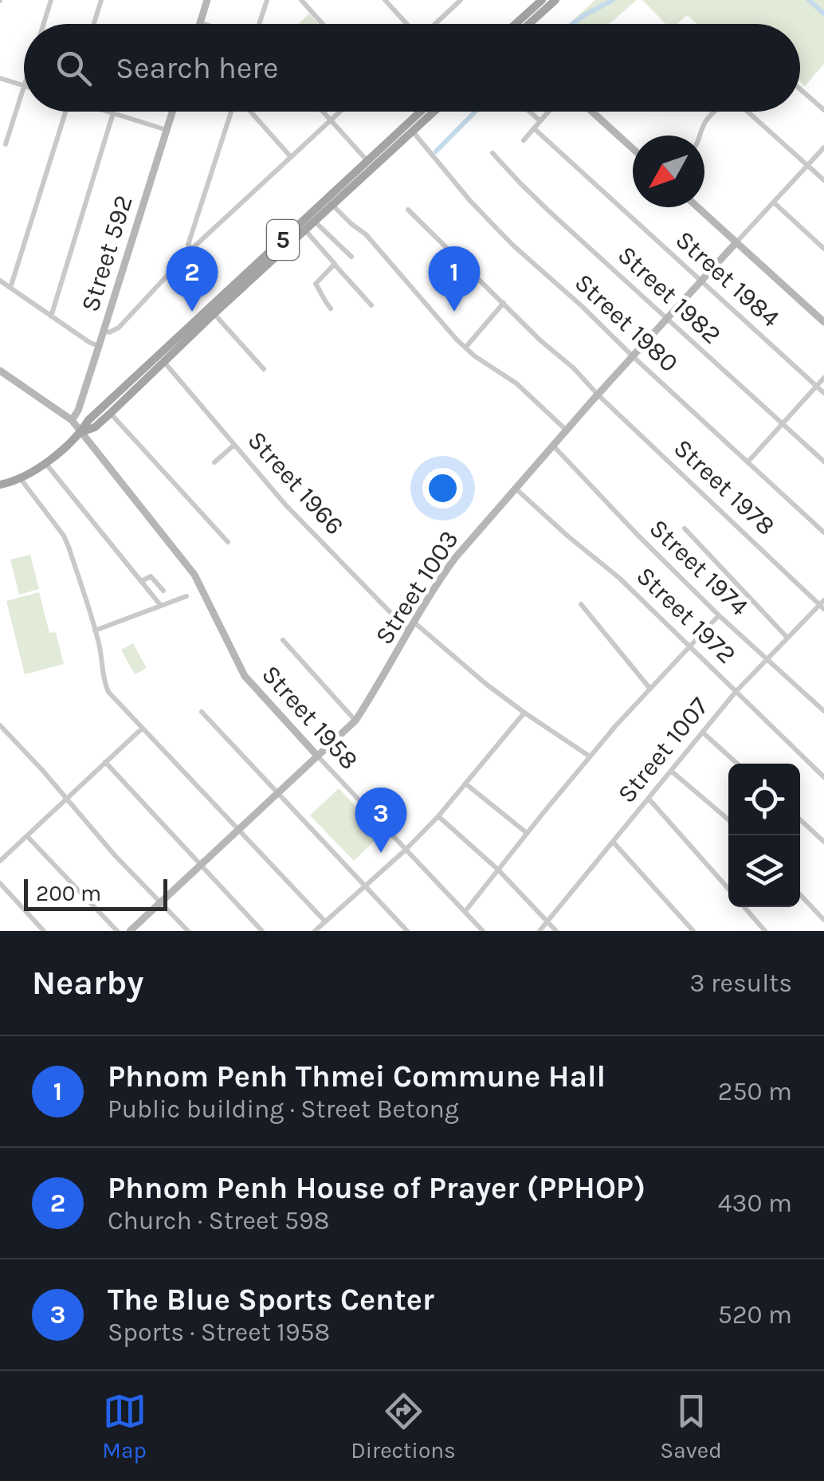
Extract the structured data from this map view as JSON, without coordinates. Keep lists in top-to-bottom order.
{
  "streets": {
    "main road": ["5"],
    "street": [
      "Street 592",
      "Street 1984",
      "Street 1982",
      "Street 1980",
      "Street 1966",
      "Street 1978",
      "Street 1974",
      "Street 1003",
      "Street 1972",
      "Street 1958",
      "Street 1007"
    ]
  },
  "crossings": [
    ["5", "Street 1980"],
    ["5", "Street 1966"],
    ["5", "Street 1958"],
    ["Street 592", "Street 1958"],
    ["Street 1984", "Street 1003"],
    ["Street 1982", "Street 1003"],
    ["Street 1980", "Street 1003"],
    ["Street 1966", "Street 1003"],
    ["Street 1978", "Street 1003"],
    ["Street 1978", "Street 1007"],
    ["Street 1974", "Street 1003"],
    ["Street 1974", "Street 1007"],
    ["Street 1003", "Street 1972"],
    ["Street 1003", "Street 1958"],
    ["Street 1972", "Street 1007"]
  ],
  "scale_bar": "200 m",
  "north": "bottom left",
  "page": {
    "search": "Search here",
    "pins": ["1", "2", "3"],
    "scale": "200 m",
    "heading": ["Nearby", "3 results"],
    "list": [
      {
        "mark": "1",
        "name": "Phnom Penh Thmei Commune Hall",
        "note": "Public building · Street Betong",
        "value": "250 m"
      },
      {
        "mark": "2",
        "name": "Phnom Penh House of Prayer (PPHOP)",
        "note": "Church · Street 598",
        "value": "430 m"
      },
      {
        "mark": "3",
        "name": "The Blue Sports Center",
        "note": "Sports · Street 1958",
        "value": "520 m"
      }
    ],
    "nav": ["Map", "Directions", "Saved"]
  }
}
